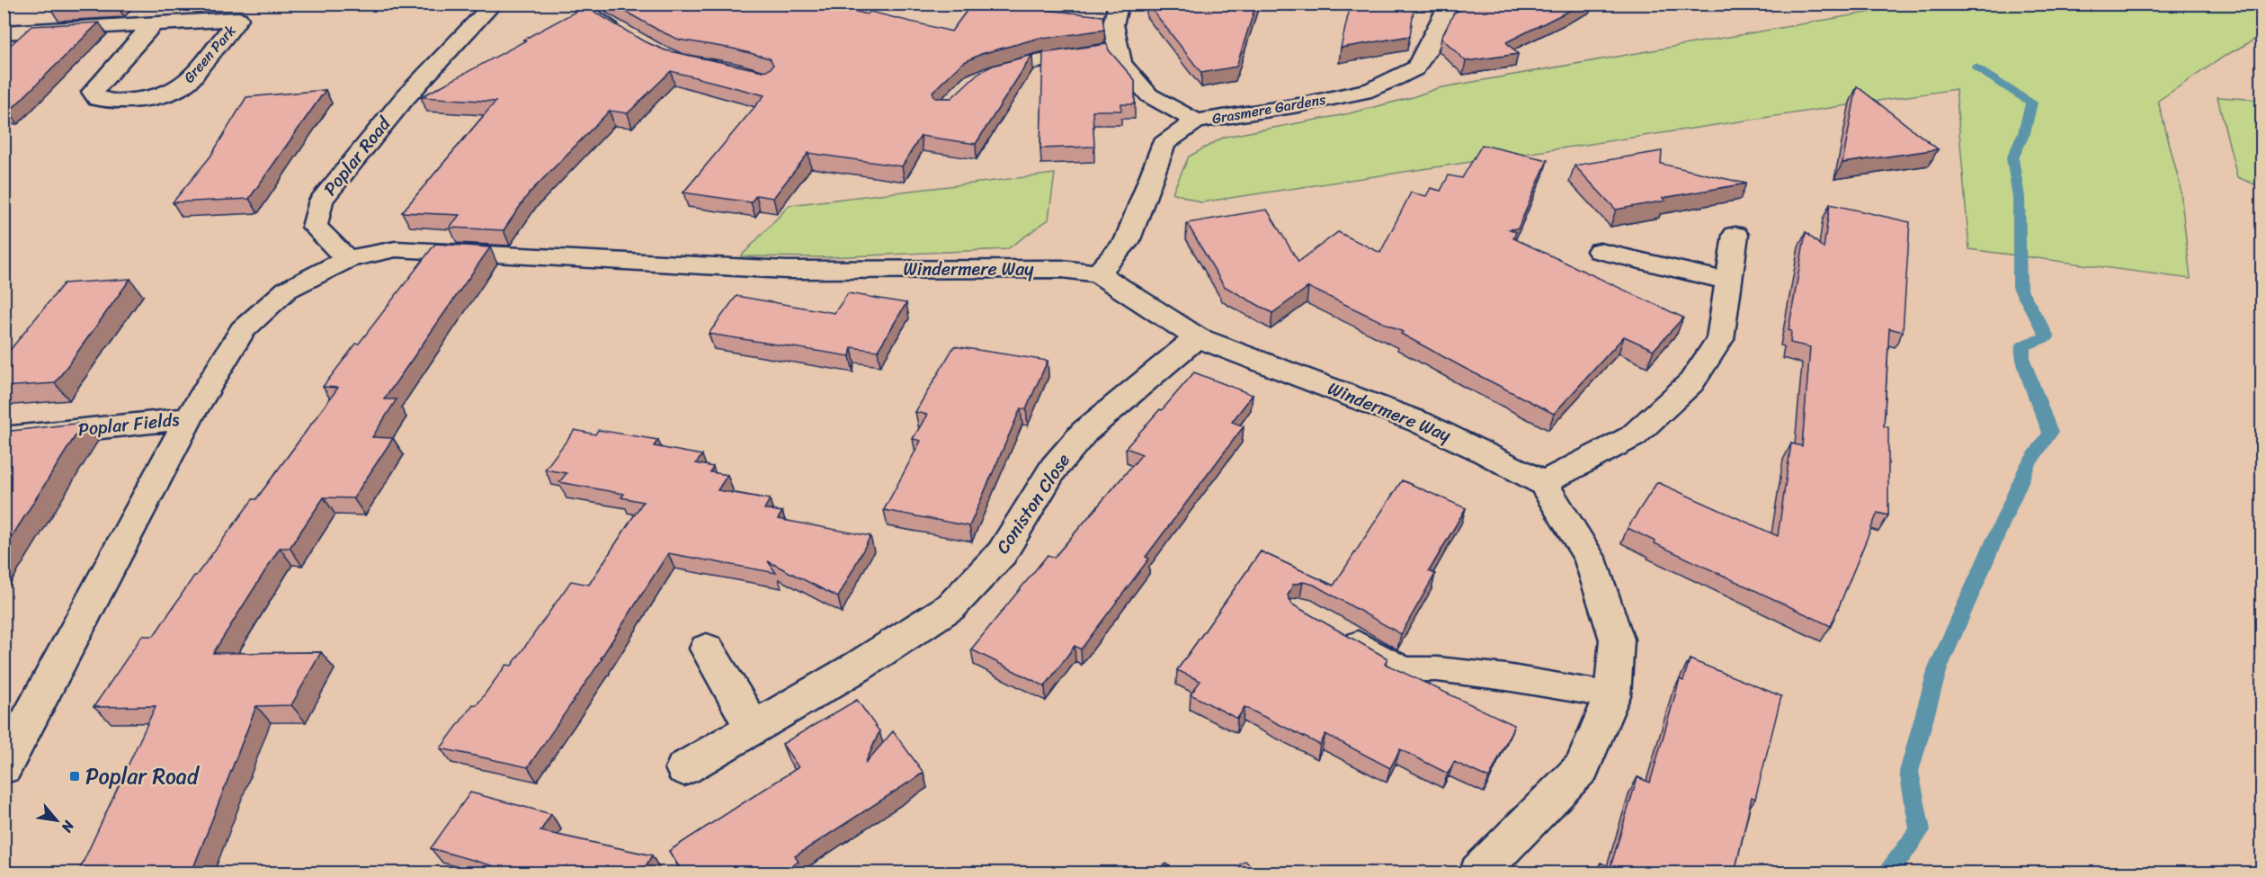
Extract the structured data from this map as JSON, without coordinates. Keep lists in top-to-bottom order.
{
  "streets": {
    "street": [
      "Green Park",
      "Grasmere Gardens",
      "Poplar Road",
      "Windermere Way",
      "Poplar Fields",
      "Coniston Close"
    ]
  },
  "crossings": [
    ["Grasmere Gardens", "Windermere Way"],
    ["Poplar Road", "Windermere Way"],
    ["Windermere Way", "Coniston Close"]
  ],
  "places": {
    "transit": ["Poplar Road"]
  },
  "north": "bottom right"
}
